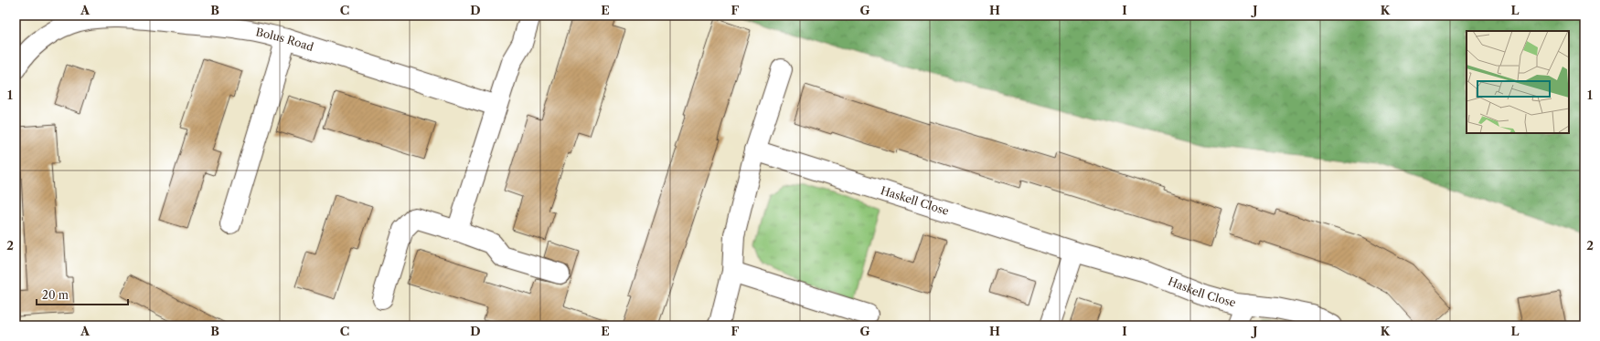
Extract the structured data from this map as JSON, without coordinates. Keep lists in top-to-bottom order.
{
  "streets": {
    "street": ["Bolus Road", "Haskell Close"]
  },
  "scale_bar": "20 m",
  "grid": {
    "columns": [
      "A",
      "B",
      "C",
      "D",
      "E",
      "F",
      "G",
      "H",
      "I",
      "J",
      "K",
      "L"
    ],
    "rows": ["1", "2"]
  }
}
